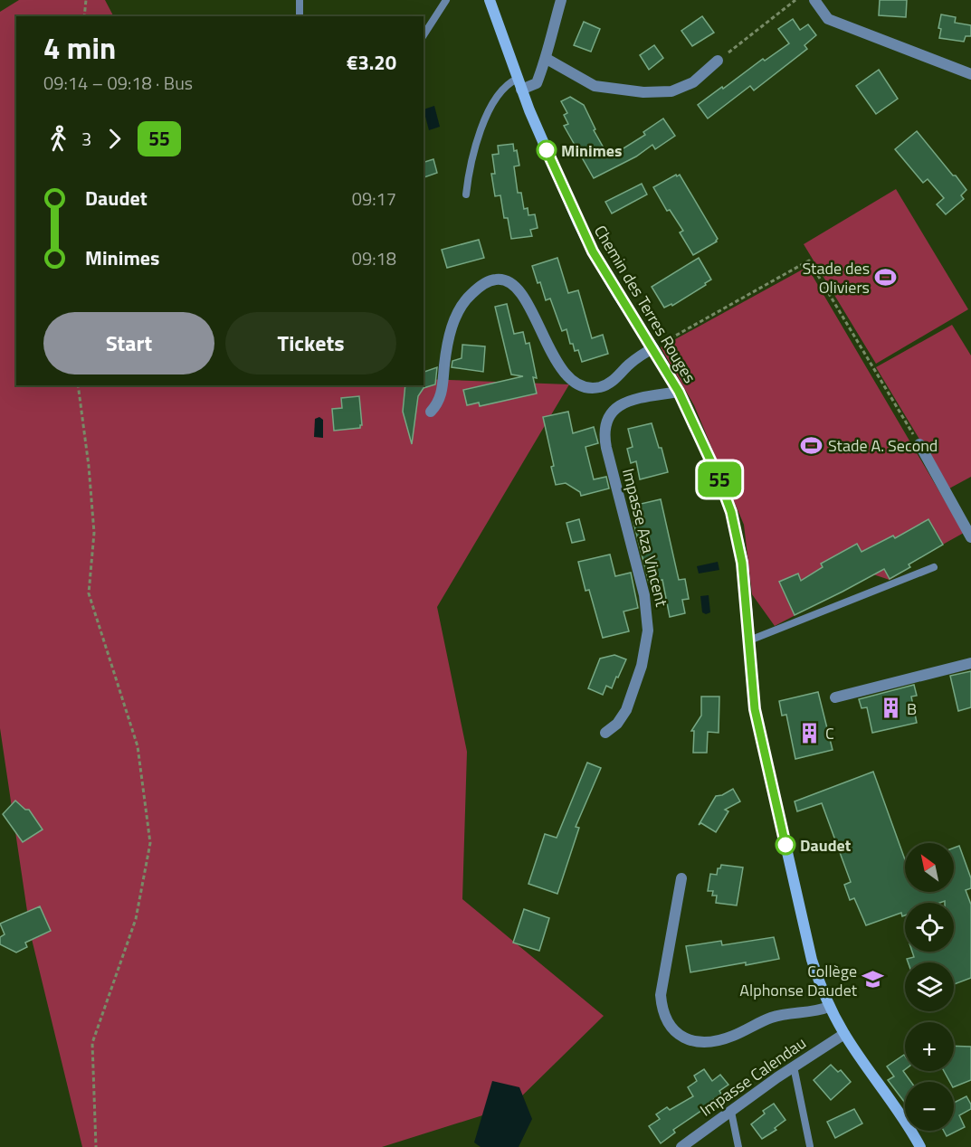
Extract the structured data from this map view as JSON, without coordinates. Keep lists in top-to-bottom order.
{
  "streets": {
    "main road": ["Chemin des Terres Rouges"],
    "street": ["Impasse Aza Vincent", "Impasse Calendau"]
  },
  "crossings": [
    ["Chemin des Terres Rouges", "Impasse Aza Vincent"],
    ["Chemin des Terres Rouges", "Impasse Calendau"]
  ],
  "places": {
    "other": ["Minimes", "Daudet"],
    "sports": ["Stade des Oliviers", "Stade A. Second"],
    "building": ["B", "C"],
    "school or university": ["Collège Alphonse Daudet"]
  },
  "lines": ["bus line 55"],
  "north": "top left",
  "page": {
    "on_map": "55",
    "heading": ["4 min", "09:14 – 09:18 · Bus", "€3.20"],
    "legs": ["3", "55"],
    "list": [
      {
        "name": "Daudet",
        "value": "09:17"
      },
      {
        "name": "Minimes",
        "value": "09:18"
      }
    ],
    "buttons": ["Start", "Tickets"],
    "map_buttons": ["+", "−"]
  }
}
